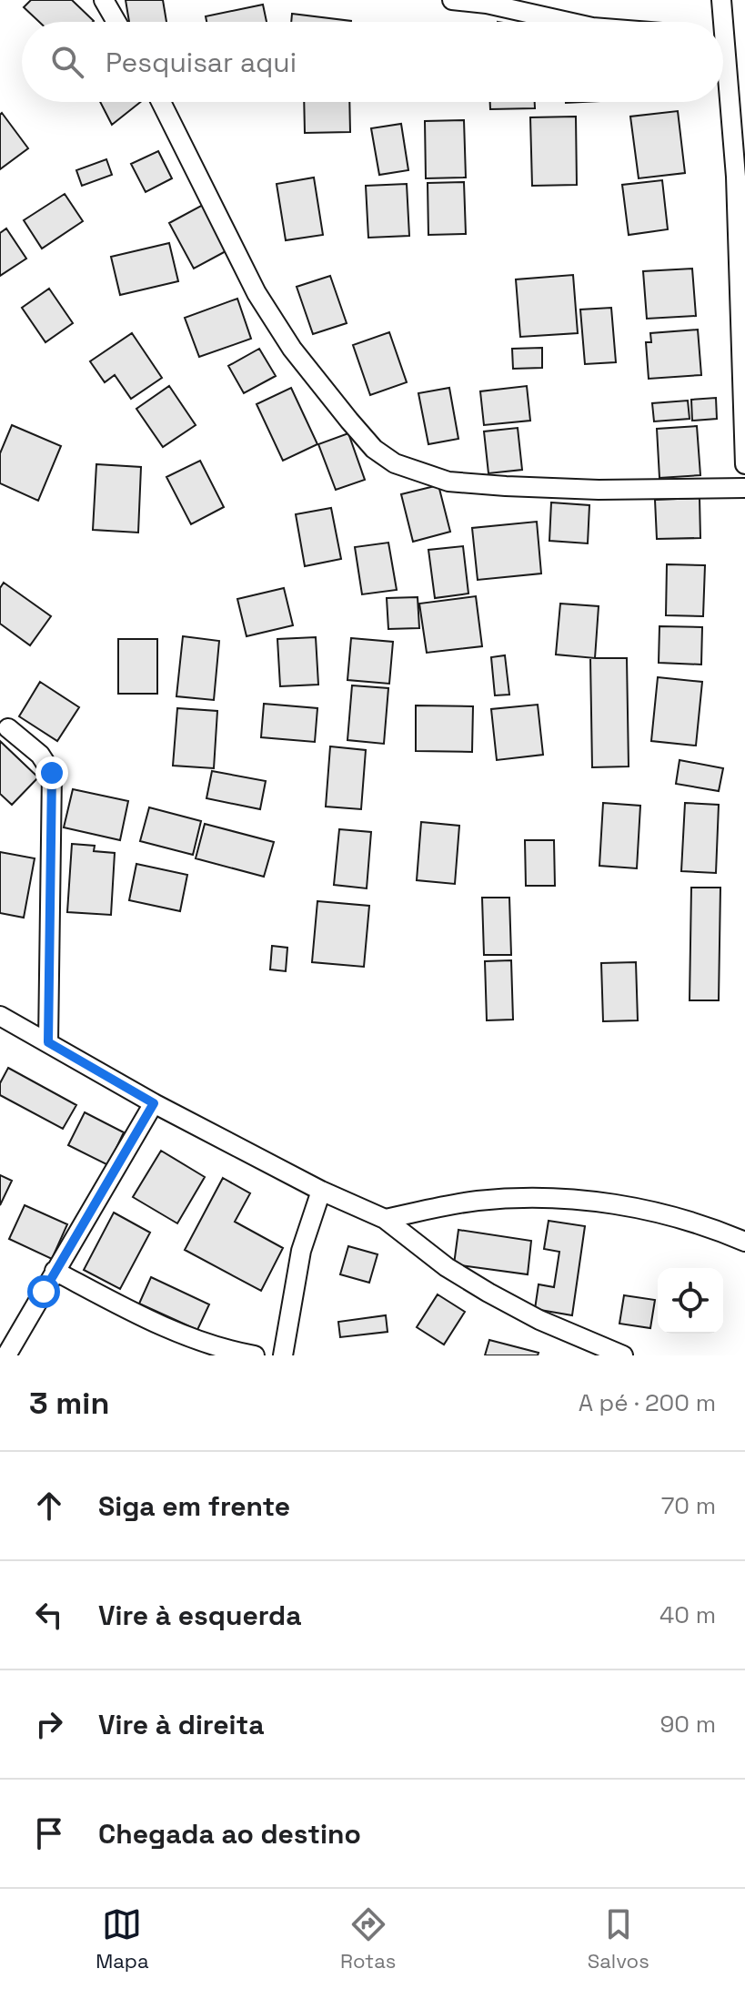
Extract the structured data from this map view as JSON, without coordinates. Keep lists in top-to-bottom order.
{
  "page": {
    "search": "Pesquisar aqui",
    "heading": ["3 min", "A pé · 200 m"],
    "list": [
      ["Siga em frente", "70 m"],
      ["Vire à esquerda", "40 m"],
      ["Vire à direita", "90 m"],
      "Chegada ao destino"
    ],
    "nav": ["Mapa", "Rotas", "Salvos"]
  }
}
